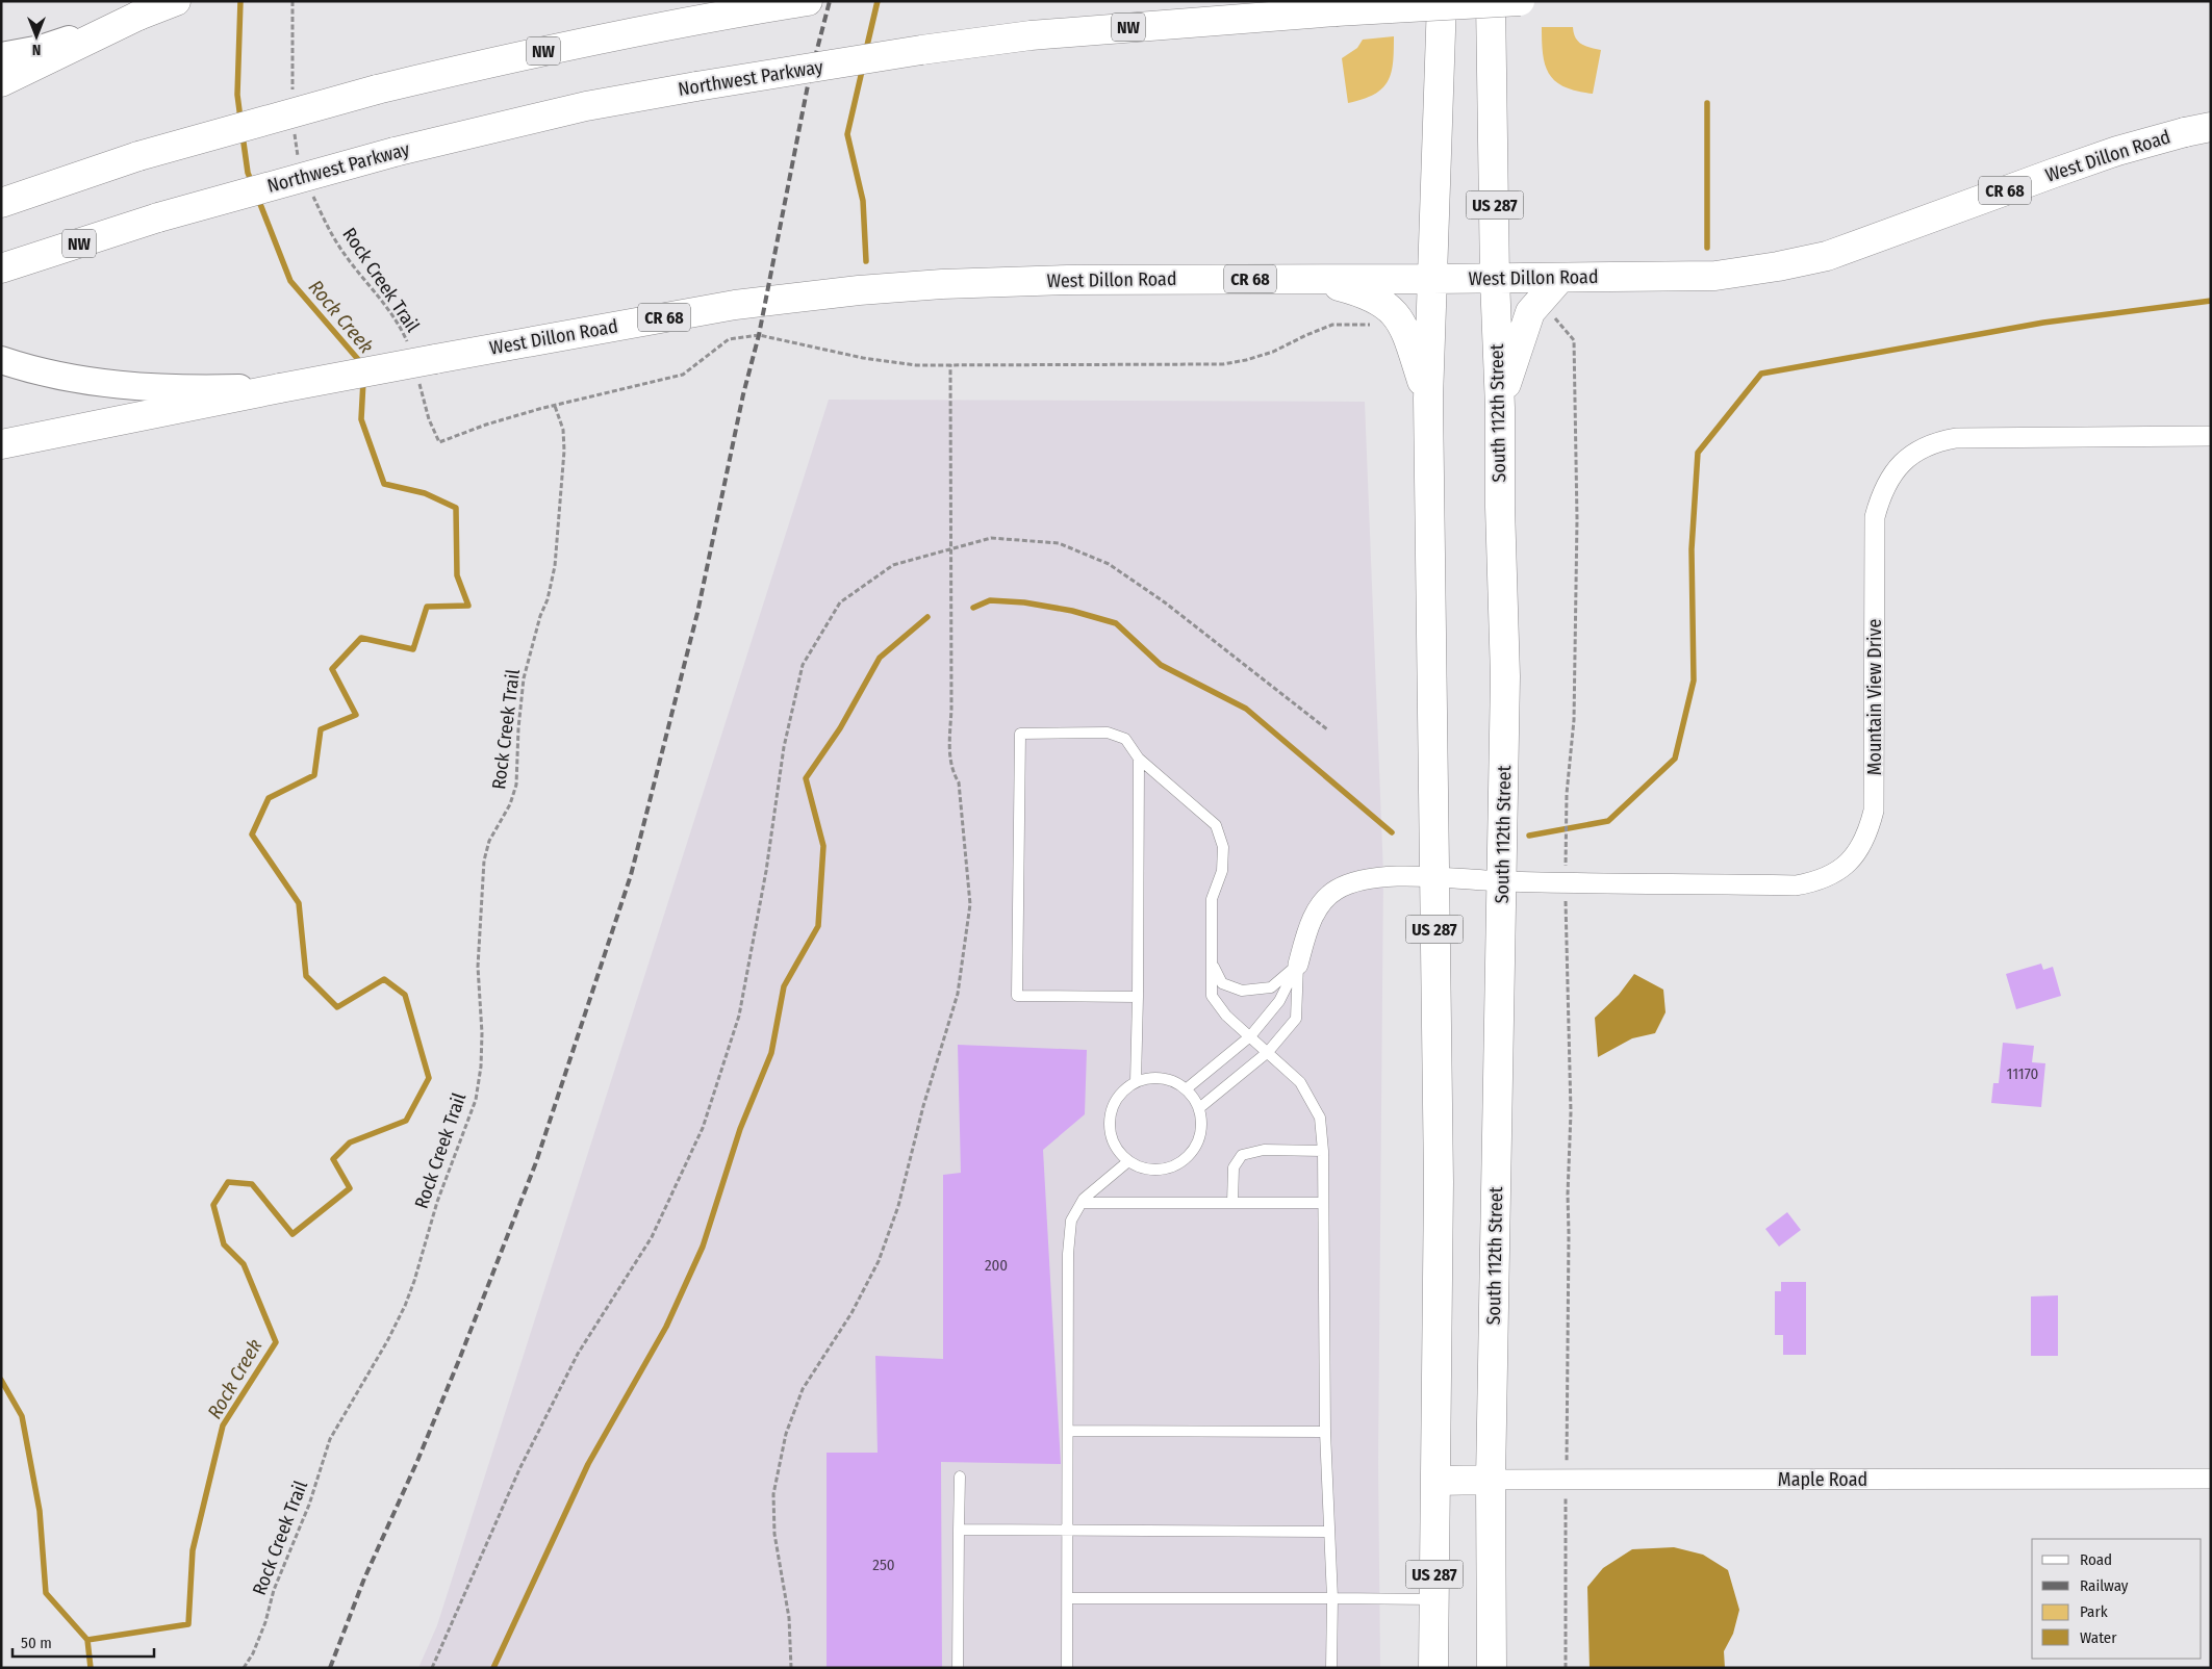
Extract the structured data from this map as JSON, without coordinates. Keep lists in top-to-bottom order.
{
  "streets": {
    "main road": [
      "NW",
      "Northwest Parkway",
      "West Dillon Road",
      "CR 68",
      "US 287",
      "South 112th Street",
      "Maple Road"
    ],
    "street": ["Mountain View Drive"],
    "path": ["Rock Creek Trail"]
  },
  "crossings": [
    ["West Dillon Road", "US 287"],
    ["West Dillon Road", "South 112th Street"],
    ["US 287", "Mountain View Drive"],
    ["US 287", "Maple Road"],
    ["South 112th Street", "Mountain View Drive"],
    ["South 112th Street", "Maple Road"]
  ],
  "water": ["Rock Creek"],
  "house_numbers": ["11170", "200", "250"],
  "legend": [
    "Road",
    "Railway",
    "Park",
    "Water"
  ],
  "scale_bar": "50 m",
  "north": "bottom"
}
